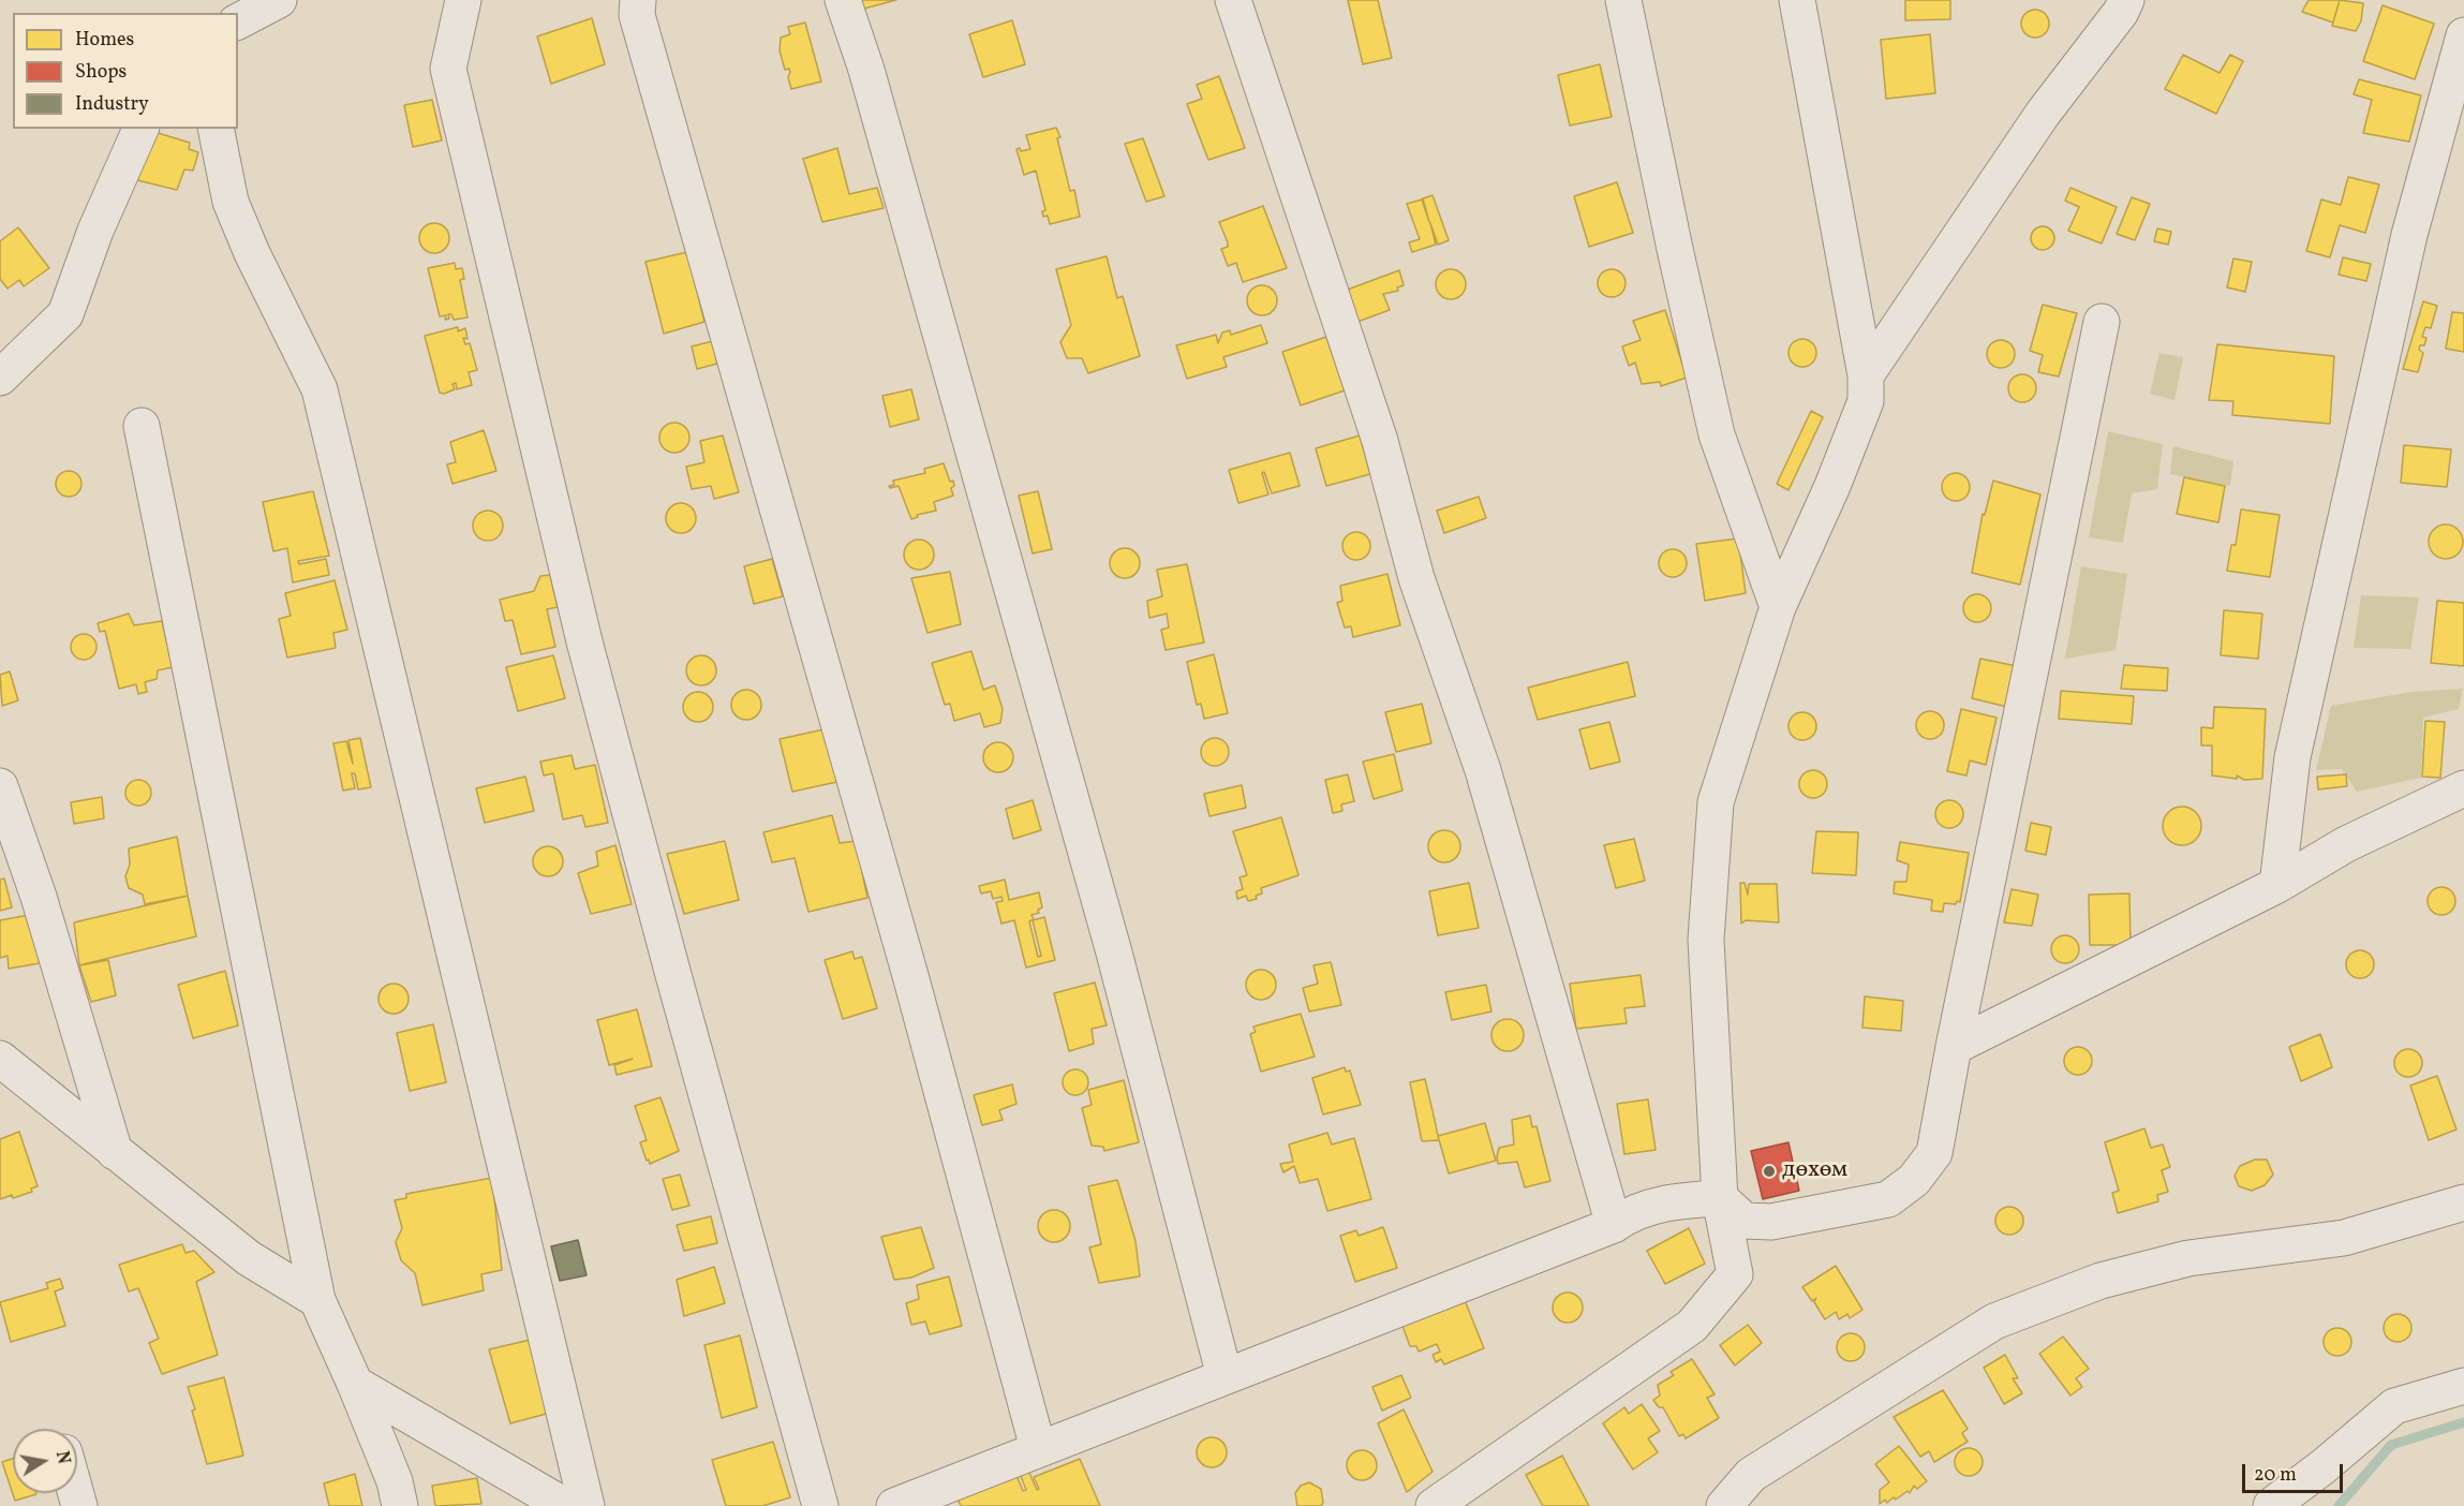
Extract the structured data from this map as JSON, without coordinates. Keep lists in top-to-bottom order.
{
  "places": ["дөхөм"],
  "legend": ["Homes", "Shops", "Industry"],
  "scale_bar": "20 m",
  "north": "right"
}
